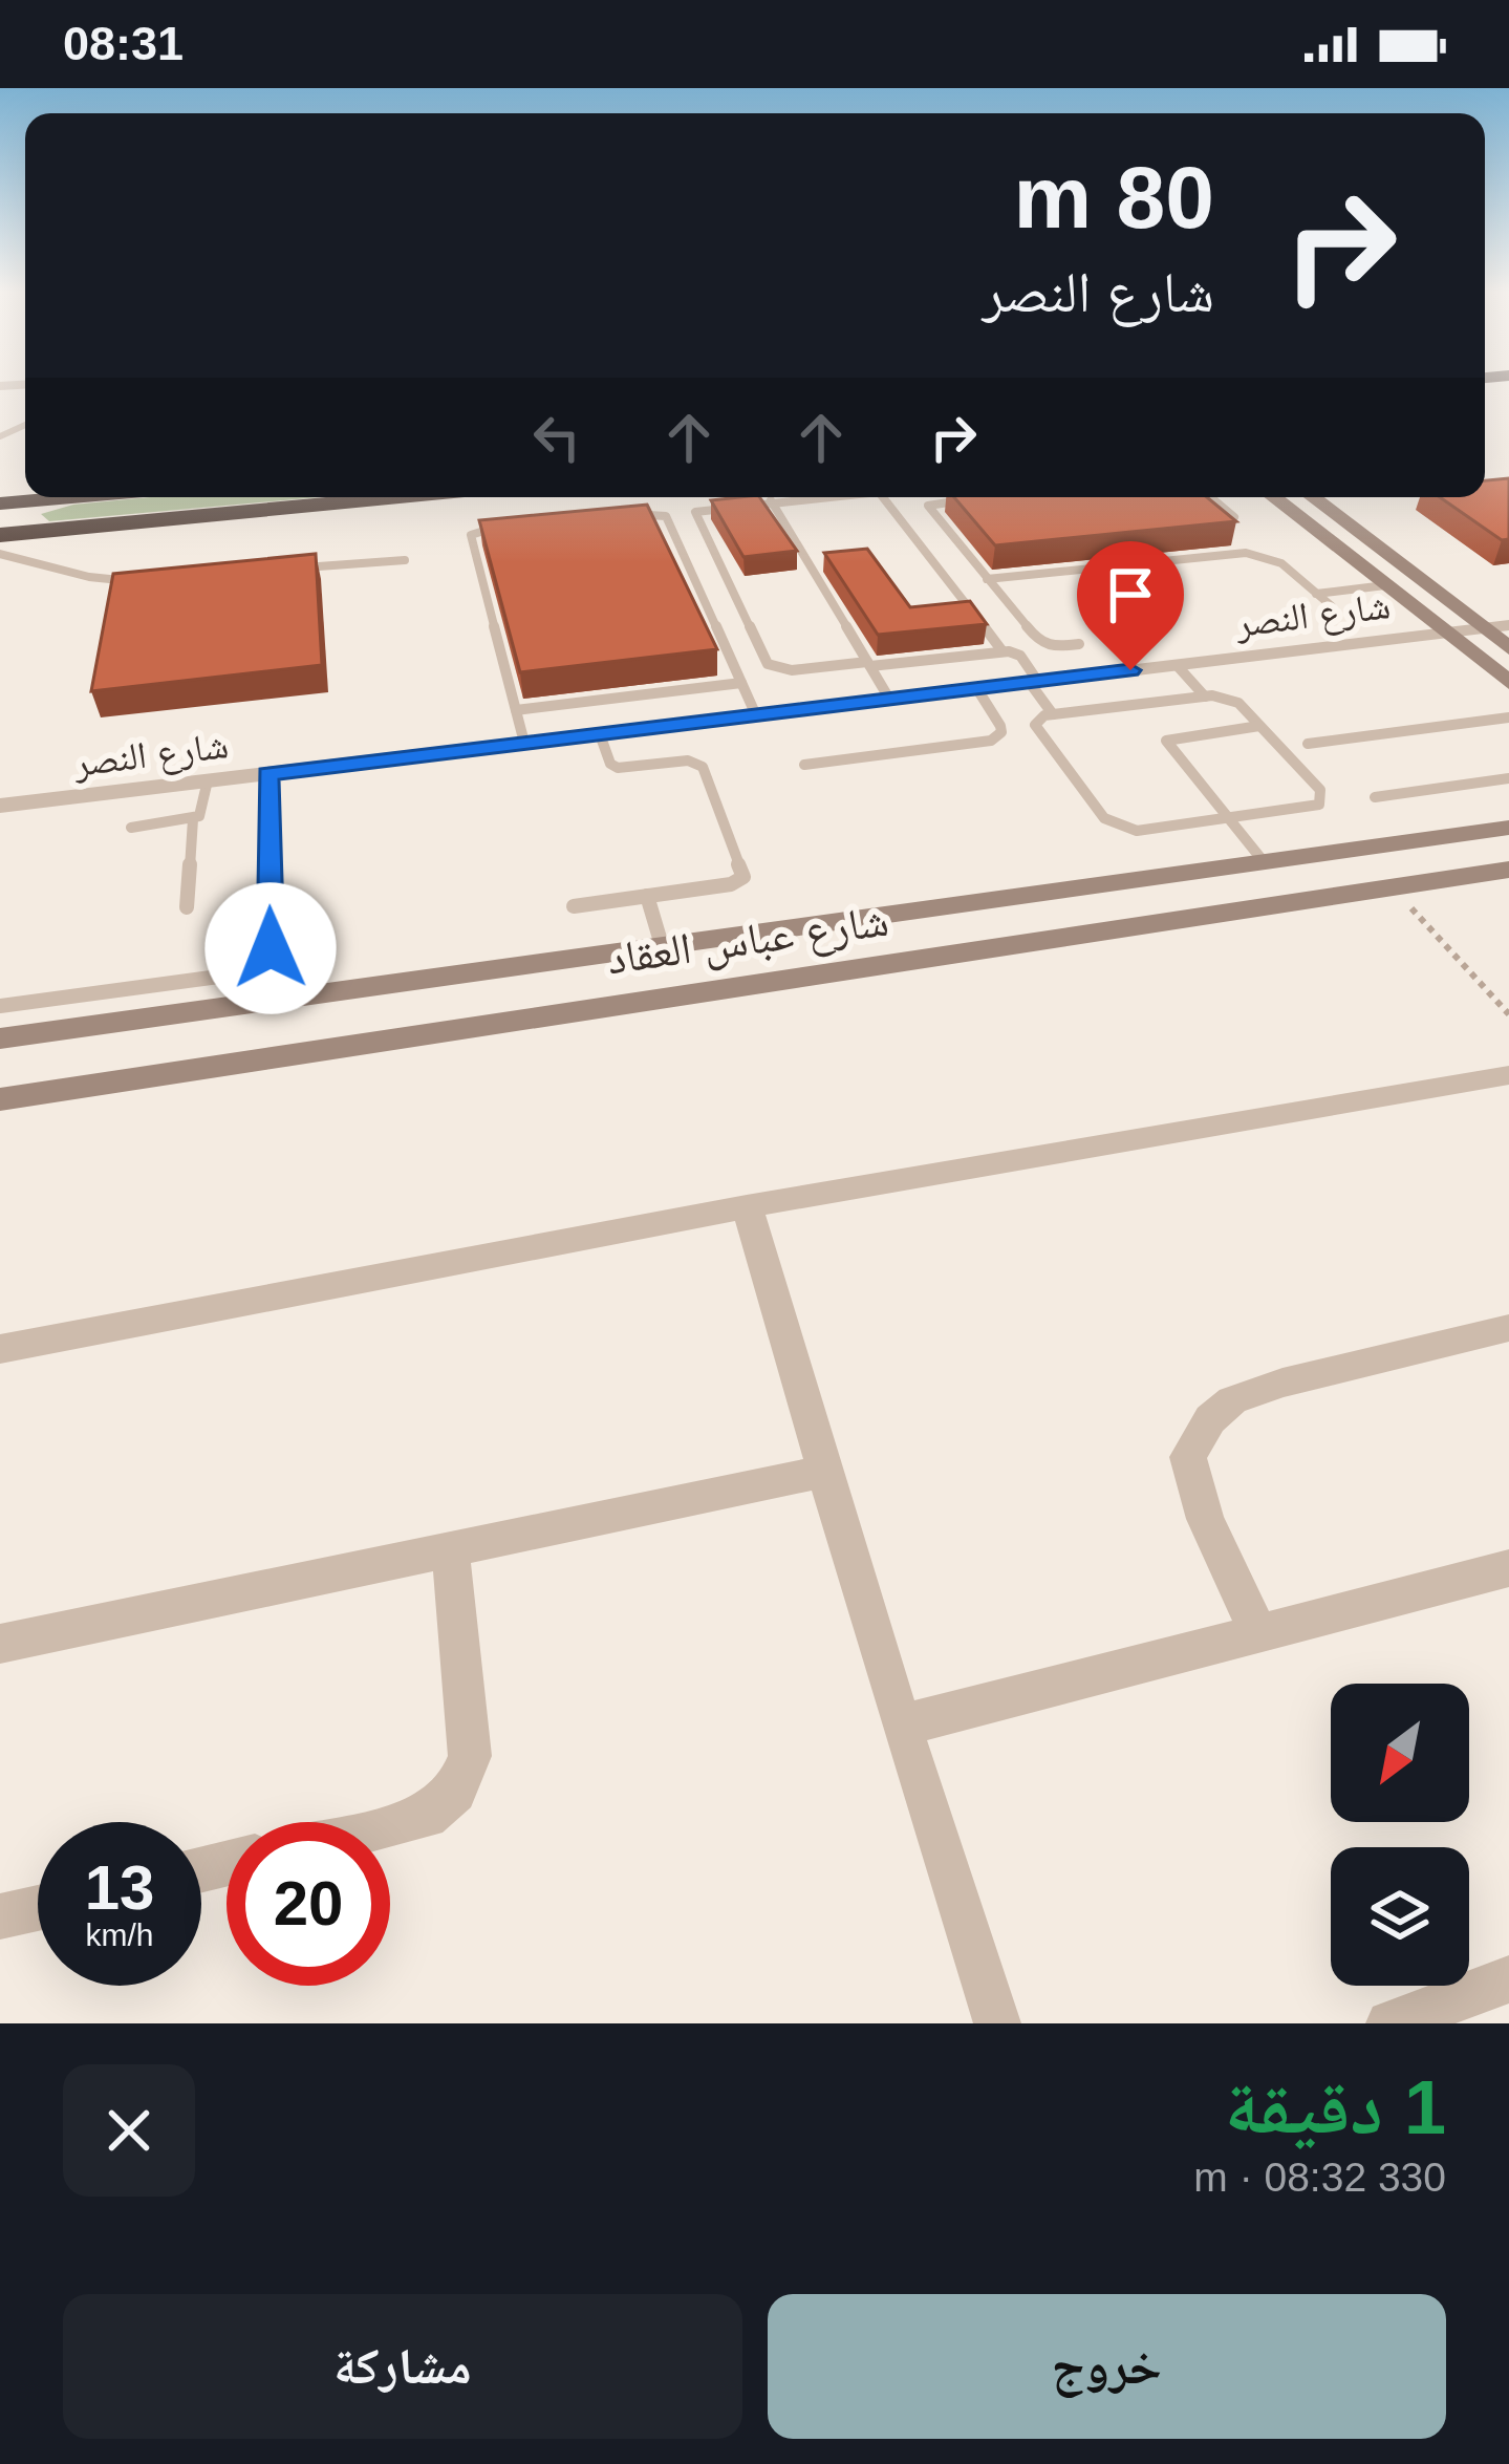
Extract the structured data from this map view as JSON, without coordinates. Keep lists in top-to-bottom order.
{
  "streets": {
    "street": ["شارع النصر", "شارع عباس العقاد"]
  },
  "north": "bottom left",
  "page": {
    "status": "08:31",
    "turn": ["80 m", "شارع النصر"],
    "speed": "13 km/h",
    "limit": "20",
    "heading": ["1 دقيقة", "330 m · 08:32"],
    "buttons": ["خروج", "مشاركة"]
  }
}
